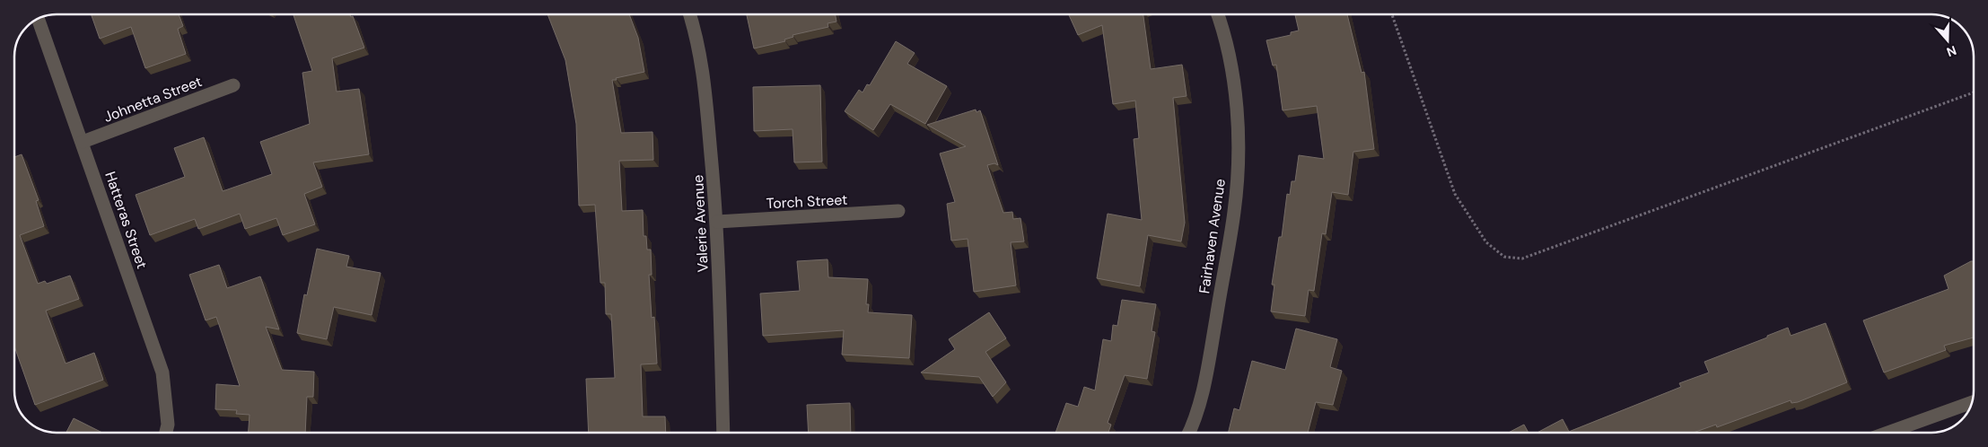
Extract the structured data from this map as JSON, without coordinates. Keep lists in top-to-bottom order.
{
  "streets": {
    "street": [
      "Johnetta Street",
      "Torch Street",
      "Hatteras Street",
      "Valerie Avenue",
      "Fairhaven Avenue"
    ]
  },
  "crossings": [
    ["Johnetta Street", "Hatteras Street"],
    ["Torch Street", "Valerie Avenue"]
  ],
  "north": "bottom"
}
